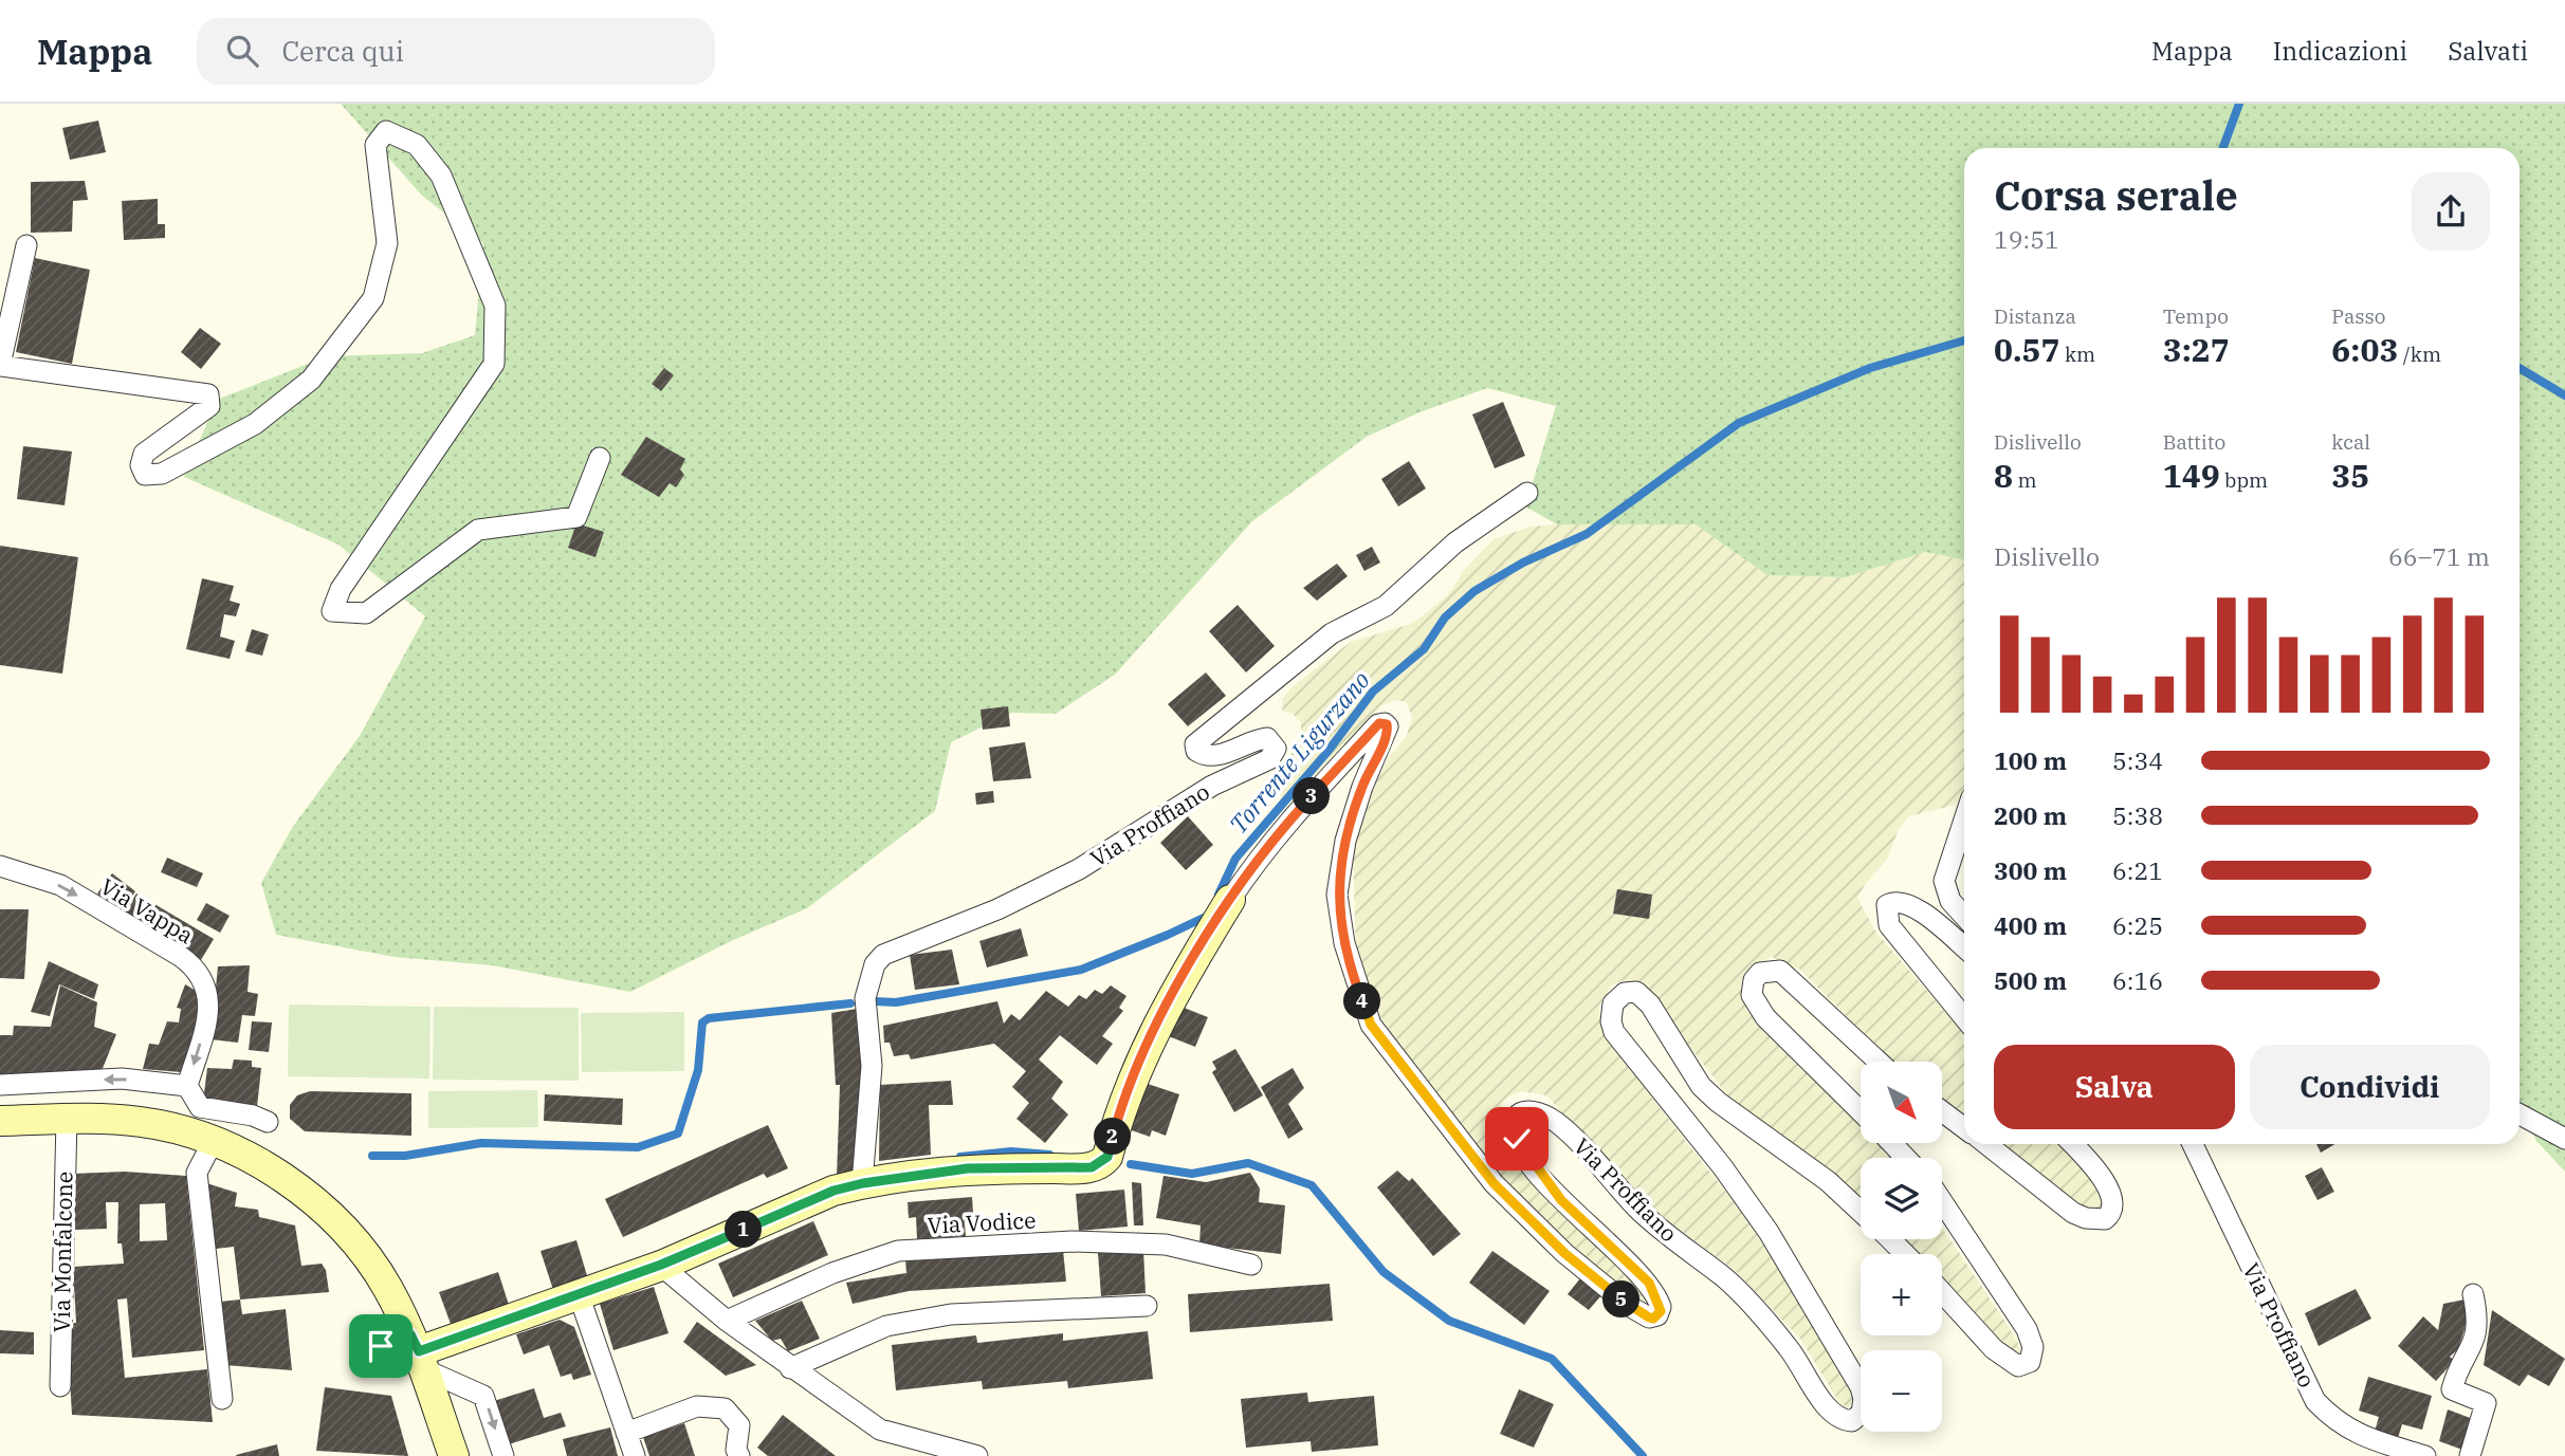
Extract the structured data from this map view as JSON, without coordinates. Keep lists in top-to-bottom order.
{
  "streets": {
    "street": [
      "Via Proffiano",
      "Via Vappa",
      "Via Vodice",
      "Via Monfalcone"
    ]
  },
  "one_way": ["Via Vappa"],
  "water": ["Torrente Ligurzano"],
  "north": "bottom right",
  "page": {
    "header": "Mappa",
    "search": "Cerca qui",
    "nav": ["Mappa", "Indicazioni", "Salvati"],
    "heading": ["Corsa serale", "19:51"],
    "stats": [
      ["Distanza", "0.57 km"],
      ["Tempo", "3:27"],
      ["Passo", "6:03 /km"],
      ["Dislivello", "8 m"],
      ["Battito", "149 bpm"],
      ["kcal", "35"]
    ],
    "chart": ["Dislivello", "66–71 m"],
    "list": [
      {
        "name": "100 m",
        "note": "5:34"
      },
      {
        "name": "200 m",
        "note": "5:38"
      },
      {
        "name": "300 m",
        "note": "6:21"
      },
      {
        "name": "400 m",
        "note": "6:25"
      },
      {
        "name": "500 m",
        "note": "6:16"
      }
    ],
    "pins": [
      "3",
      "4",
      "2",
      "1",
      "5"
    ],
    "buttons": ["Salva", "Condividi"],
    "map_buttons": ["+", "−"]
  }
}
